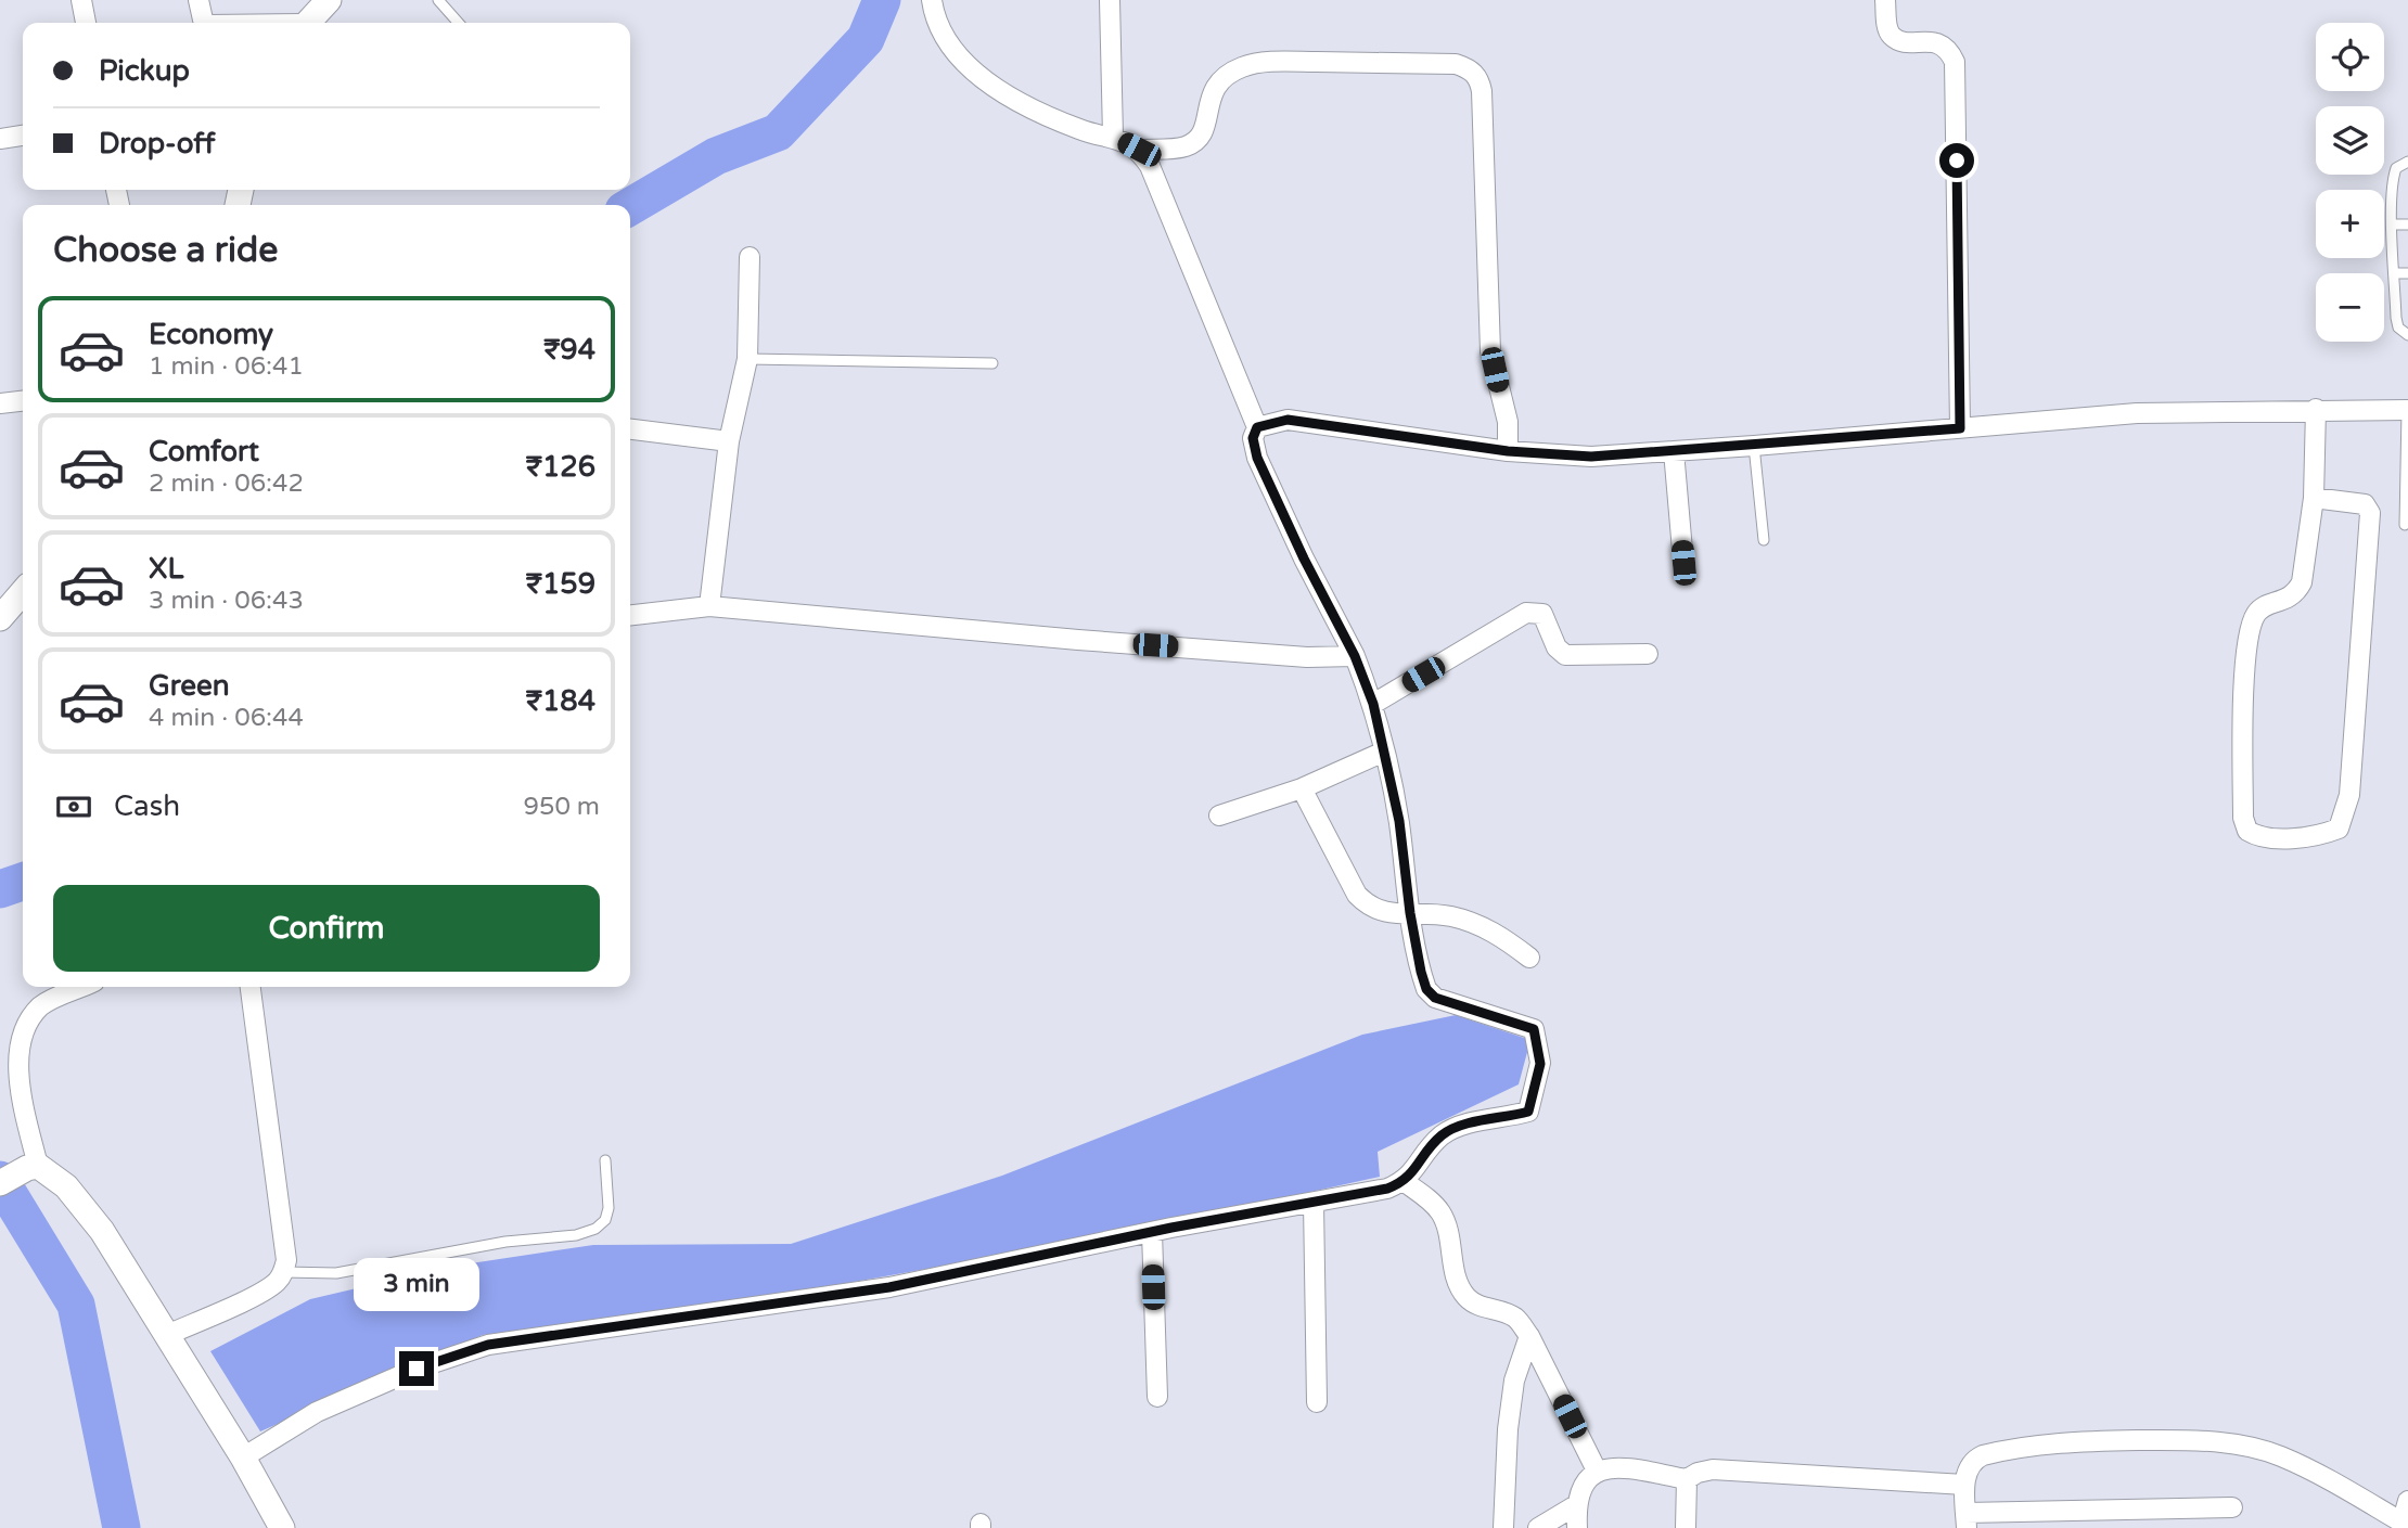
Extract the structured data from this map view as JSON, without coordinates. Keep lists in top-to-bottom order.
{
  "page": {
    "map_buttons": ["+", "−"],
    "banner": ["Pickup", "Drop-off"],
    "heading": "Choose a ride",
    "list": [
      {
        "name": "Economy",
        "note": "1 min · 06:41",
        "value": "₹94"
      },
      {
        "name": "Comfort",
        "note": "2 min · 06:42",
        "value": "₹126"
      },
      {
        "name": "XL",
        "note": "3 min · 06:43",
        "value": "₹159"
      },
      {
        "name": "Green",
        "note": "4 min · 06:44",
        "value": "₹184"
      }
    ],
    "pay": ["Cash", "950 m"],
    "buttons": "Confirm",
    "bubble": "3 min"
  }
}
